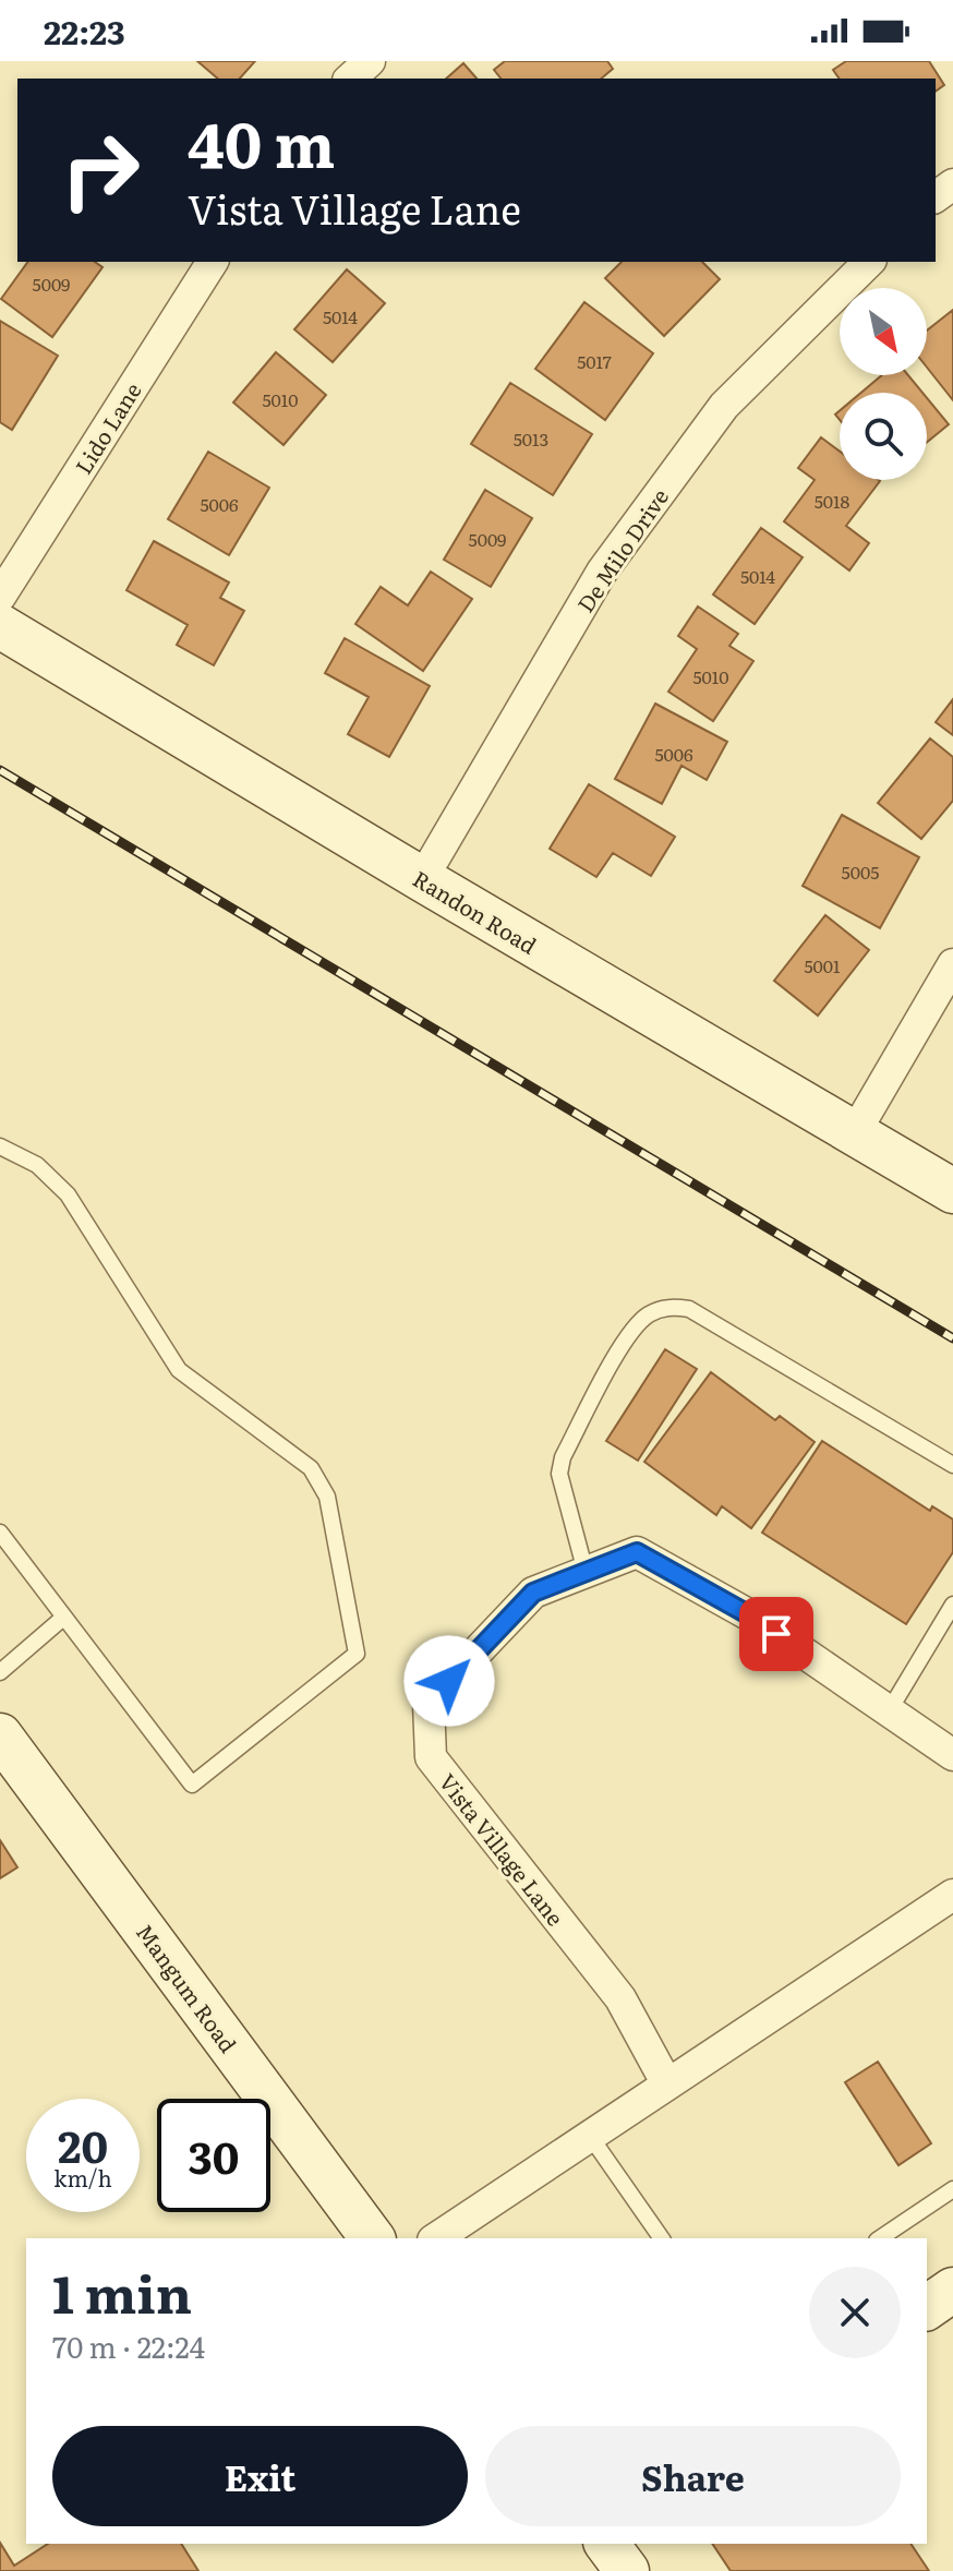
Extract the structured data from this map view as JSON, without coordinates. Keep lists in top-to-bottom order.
{
  "streets": {
    "street": [
      "Lido Lane",
      "De Milo Drive",
      "Randon Road",
      "Vista Village Lane",
      "Mangum Road"
    ]
  },
  "crossings": [
    ["De Milo Drive", "Randon Road"]
  ],
  "house_numbers": [
    "5009",
    "5014",
    "5017",
    "5010",
    "5013",
    "5018",
    "5006",
    "5009",
    "5014",
    "5010",
    "5006",
    "5005",
    "5001"
  ],
  "north": "bottom right",
  "page": {
    "status": "22:23",
    "turn": ["40 m", "Vista Village Lane"],
    "speed": "20 km/h",
    "limit": "30",
    "heading": ["1 min", "70 m · 22:24"],
    "buttons": ["Exit", "Share"]
  }
}
